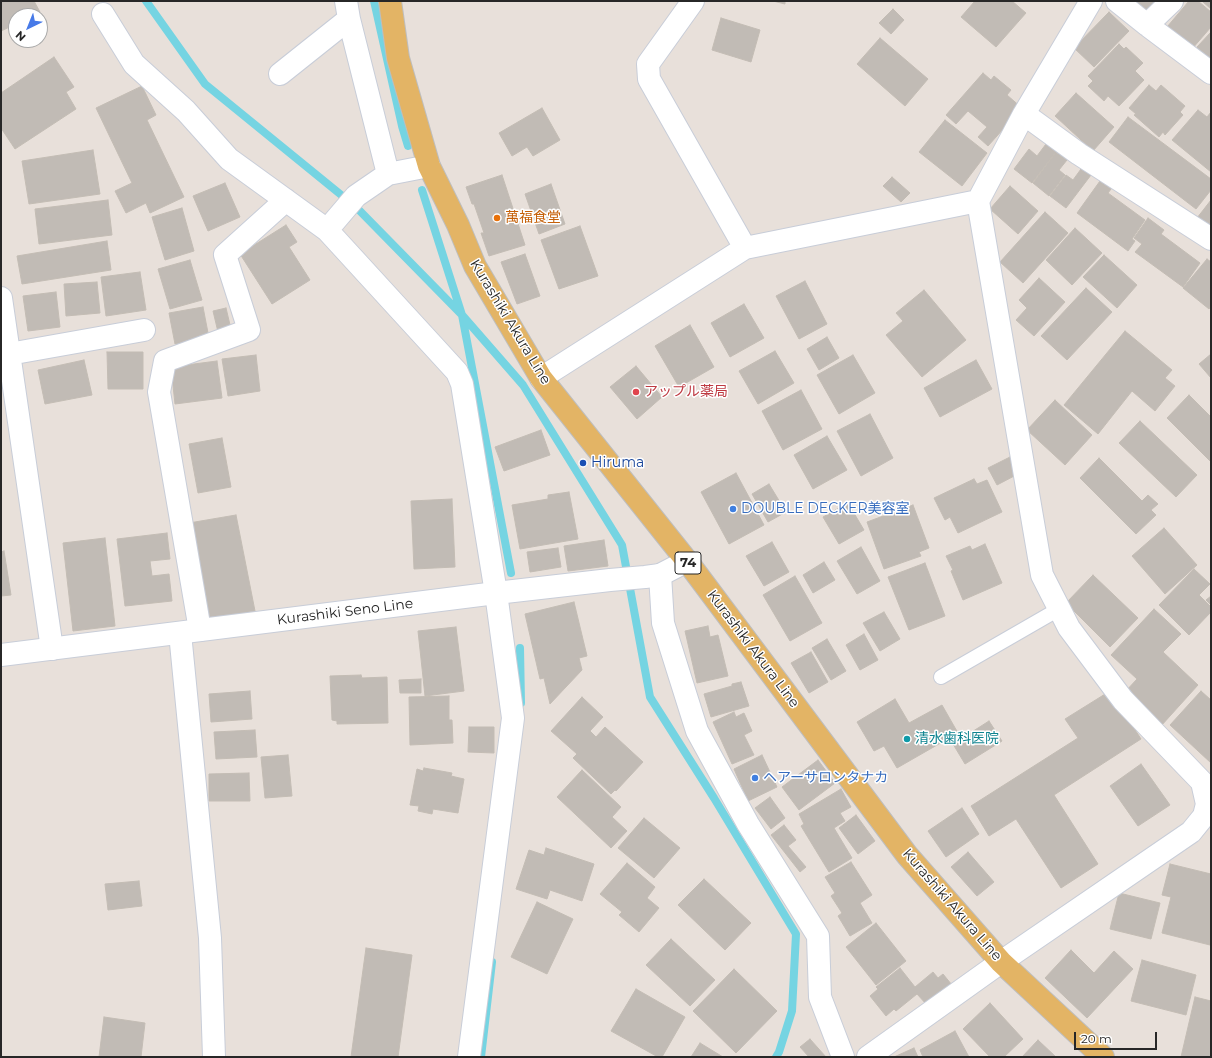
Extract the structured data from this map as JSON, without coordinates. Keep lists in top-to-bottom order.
{
  "streets": {
    "main road": ["Kurashiki Akura Line", "74"],
    "street": ["Kurashiki Seno Line"]
  },
  "crossings": [
    ["Kurashiki Akura Line", "Kurashiki Seno Line"]
  ],
  "places": [
    "萬福食堂",
    "アップル薬局",
    "Hiruma",
    "DOUBLE DECKER美容室",
    "清水歯科医院",
    "ヘアーサロンタナカ"
  ],
  "scale_bar": "20 m",
  "north": "bottom left"
}
